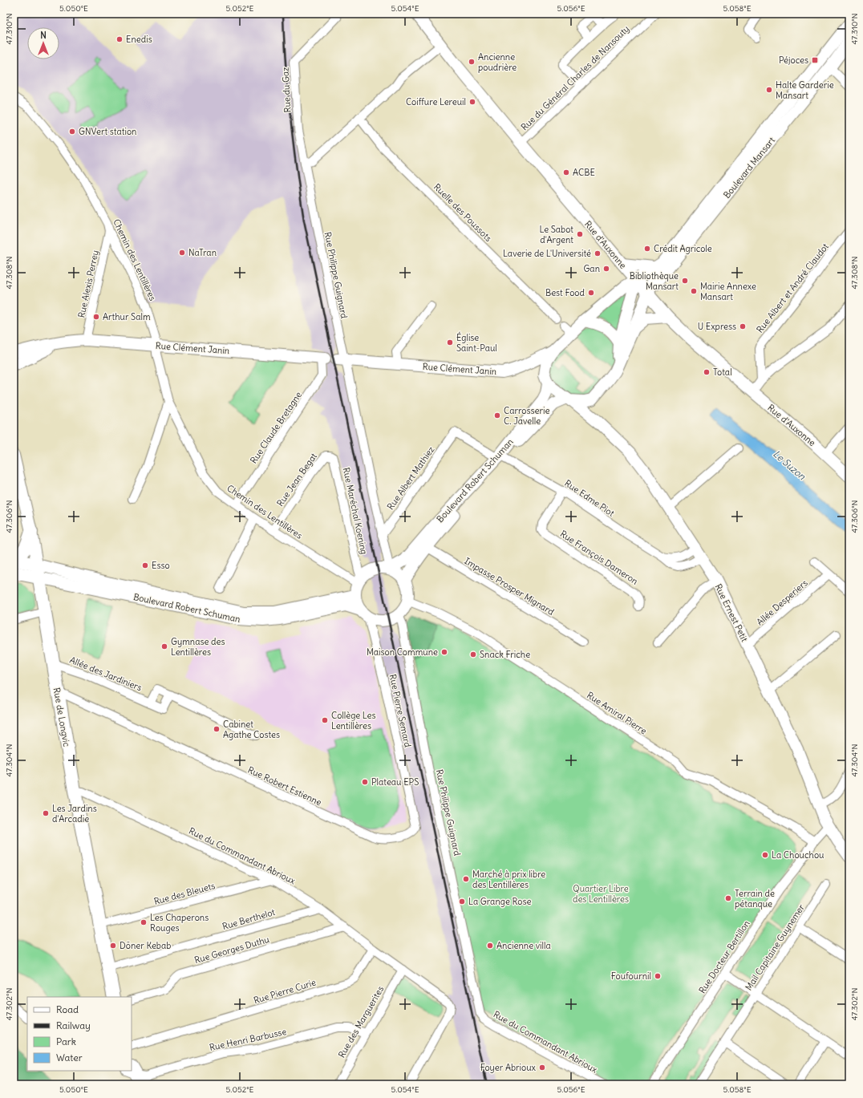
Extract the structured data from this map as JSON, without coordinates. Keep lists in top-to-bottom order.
{
  "streets": {
    "main road": [
      "Boulevard Mansart",
      "Rue d'Auxonne",
      "Rue Clément Janin",
      "Boulevard Robert Schuman",
      "Rue Ernest Petit",
      "Rue de Longvic"
    ],
    "street": [
      "Rue du Général Charles de Nansouty",
      "Rue du Gaz",
      "Ruelle des Poussots",
      "Chemin des Lentillères",
      "Rue Philippe Guignard",
      "Rue Alexis Perrey",
      "Rue Albert et André Claudot",
      "Rue Claude Bretagne",
      "Rue Albert Mathiez",
      "Rue Jean Begat",
      "Rue Edme Piot",
      "Rue Maréchal Koening",
      "Rue François Dameron",
      "Impasse Prosper Mignard",
      "Allée Desperiers",
      "Allée des Jardiniers",
      "Rue Pierre Semard",
      "Rue Amiral Pierre",
      "Rue Robert Estienne",
      "Rue du Commandant Abrioux",
      "Rue des Bleuets",
      "Rue Berthelot",
      "Mail Capitaine Guynemer",
      "Rue Georges Duthu",
      "Rue Docteur Bertillon",
      "Rue Pierre Curie",
      "Rue des Marguerites",
      "Rue Henri Barbusse"
    ]
  },
  "crossings": [
    ["Rue du Général Charles de Nansouty", "Rue d'Auxonne"],
    ["Rue du Gaz", "Rue Philippe Guignard"],
    ["Boulevard Mansart", "Rue d'Auxonne"],
    ["Chemin des Lentillères", "Rue Philippe Guignard"],
    ["Chemin des Lentillères", "Rue Alexis Perrey"],
    ["Chemin des Lentillères", "Rue Clément Janin"],
    ["Chemin des Lentillères", "Rue Claude Bretagne"],
    ["Chemin des Lentillères", "Rue Jean Begat"],
    ["Chemin des Lentillères", "Boulevard Robert Schuman"],
    ["Chemin des Lentillères", "Rue Maréchal Koening"],
    ["Chemin des Lentillères", "Rue Pierre Semard"],
    ["Chemin des Lentillères", "Rue Amiral Pierre"],
    ["Rue Philippe Guignard", "Rue Clément Janin"],
    ["Rue Philippe Guignard", "Rue Albert Mathiez"],
    ["Rue Philippe Guignard", "Boulevard Robert Schuman"],
    ["Rue Philippe Guignard", "Rue Maréchal Koening"],
    ["Rue Philippe Guignard", "Rue Pierre Semard"],
    ["Rue Philippe Guignard", "Rue Amiral Pierre"],
    ["Rue Philippe Guignard", "Rue du Commandant Abrioux"],
    ["Rue Alexis Perrey", "Rue Clément Janin"],
    ["Rue Clément Janin", "Rue Claude Bretagne"],
    ["Rue Clément Janin", "Boulevard Robert Schuman"],
    ["Rue Clément Janin", "Rue Ernest Petit"],
    ["Rue Albert Mathiez", "Rue Edme Piot"],
    ["Rue Jean Begat", "Rue Maréchal Koening"],
    ["Boulevard Robert Schuman", "Rue Edme Piot"],
    ["Boulevard Robert Schuman", "Rue Maréchal Koening"],
    ["Boulevard Robert Schuman", "Impasse Prosper Mignard"],
    ["Boulevard Robert Schuman", "Rue Ernest Petit"],
    ["Boulevard Robert Schuman", "Rue Pierre Semard"],
    ["Boulevard Robert Schuman", "Rue Amiral Pierre"],
    ["Boulevard Robert Schuman", "Rue de Longvic"],
    ["Rue Edme Piot", "Rue François Dameron"],
    ["Rue Edme Piot", "Rue Ernest Petit"],
    ["Rue Maréchal Koening", "Rue Pierre Semard"],
    ["Rue Maréchal Koening", "Rue Amiral Pierre"],
    ["Allée Desperiers", "Rue Ernest Petit"],
    ["Rue Ernest Petit", "Rue Docteur Bertillon"],
    ["Allée des Jardiniers", "Rue de Longvic"],
    ["Rue Pierre Semard", "Rue Amiral Pierre"],
    ["Rue Pierre Semard", "Rue Robert Estienne"],
    ["Rue Amiral Pierre", "Rue Docteur Bertillon"],
    ["Rue de Longvic", "Rue Robert Estienne"],
    ["Rue de Longvic", "Rue du Commandant Abrioux"],
    ["Rue de Longvic", "Rue des Bleuets"],
    ["Rue de Longvic", "Rue Berthelot"],
    ["Rue du Commandant Abrioux", "Rue des Bleuets"],
    ["Rue du Commandant Abrioux", "Rue Berthelot"],
    ["Rue du Commandant Abrioux", "Rue Georges Duthu"],
    ["Rue du Commandant Abrioux", "Rue Pierre Curie"],
    ["Rue du Commandant Abrioux", "Rue des Marguerites"],
    ["Rue des Marguerites", "Rue Henri Barbusse"]
  ],
  "water": ["Le Suzon"],
  "parks": ["Quartier Libre des Lentillères"],
  "places": {
    "other": [
      "Enedis",
      "Ancienne poudrière",
      "Halte Garderie Mansart",
      "Coiffure Lereuil",
      "GNVert station",
      "ACBE",
      "Le Sabot d'Argent",
      "Crédit Agricole",
      "NaTran",
      "Laverie de L'Université",
      "Gan",
      "Bibliothèque Mansart",
      "Mairie Annexe Mansart",
      "Best Food",
      "Arthur Salm",
      "U Express",
      "Église Saint-Paul",
      "Total",
      "Carrosserie C. Javelle",
      "Esso",
      "Gymnase des Lentillères",
      "Maison Commune",
      "Snack Friche",
      "Collège Les Lentillères",
      "Cabinet Agathe Costes",
      "Plateau EPS",
      "Les Jardins d'Arcadie",
      "La Chouchou",
      "Marché à prix libre des Lentillères",
      "Terrain de pétanque",
      "La Grange Rose",
      "Les Chaperons Rouges",
      "Döner Kebab",
      "Ancienne villa",
      "Foufournil",
      "Foyer Abrioux"
    ],
    "transit": ["Péjoces"]
  },
  "legend": [
    "Road",
    "Railway",
    "Park",
    "Water"
  ],
  "north": "top",
  "coordinates": [
    "5.050°E",
    "5.052°E",
    "5.054°E",
    "5.056°E",
    "5.058°E",
    "47.310°N",
    "47.308°N",
    "47.306°N",
    "47.304°N",
    "47.302°N"
  ]
}
